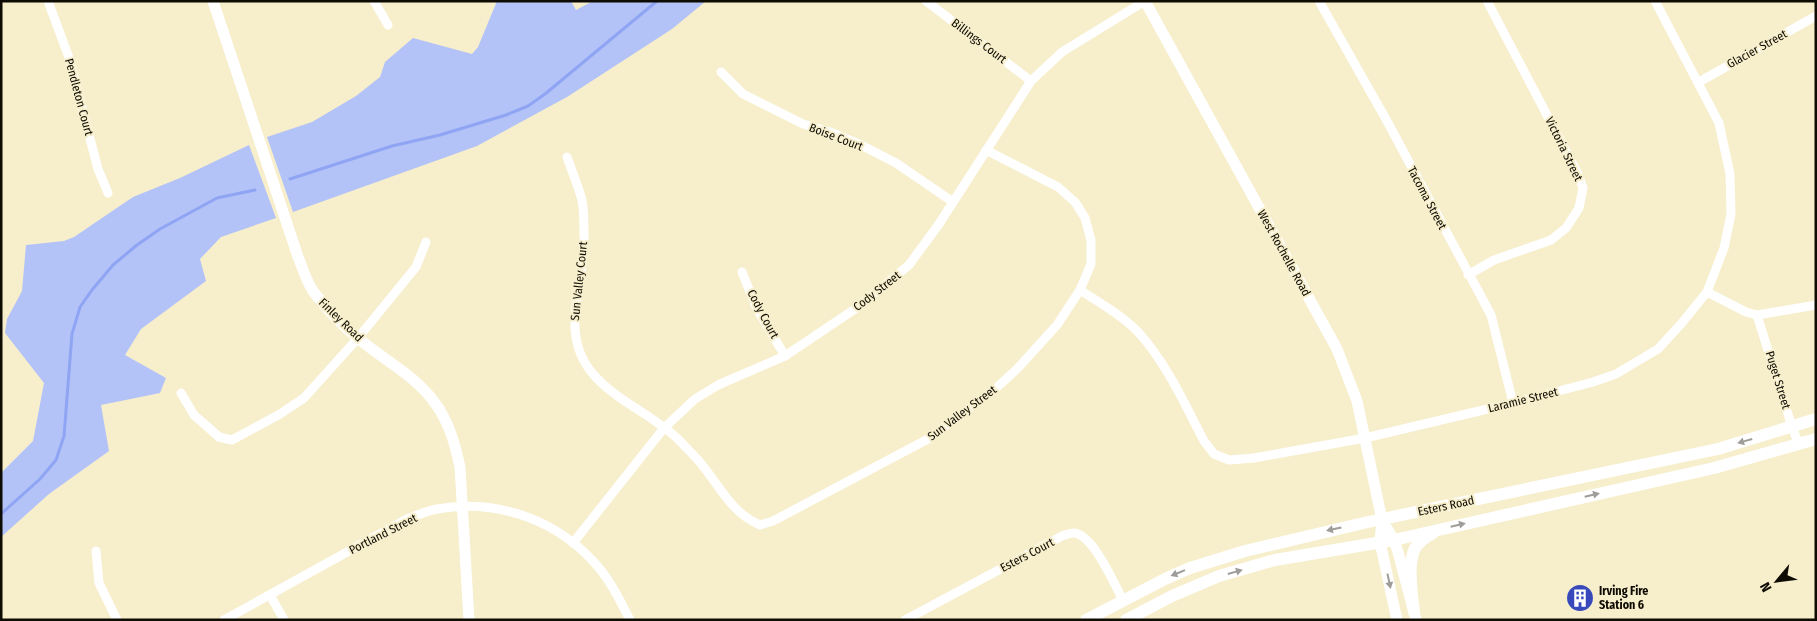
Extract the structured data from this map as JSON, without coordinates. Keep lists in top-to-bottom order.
{
  "streets": {
    "main road": ["Esters Road"],
    "street": [
      "Billings Court",
      "Glacier Street",
      "Pendleton Court",
      "Boise Court",
      "Victoria Street",
      "Tacoma Street",
      "West Rochelle Road",
      "Sun Valley Court",
      "Cody Street",
      "Cody Court",
      "Finley Road",
      "Puget Street",
      "Laramie Street",
      "Sun Valley Street",
      "Portland Street",
      "Esters Court"
    ]
  },
  "crossings": [
    ["Billings Court", "Cody Street"],
    ["Glacier Street", "Laramie Street"],
    ["Boise Court", "Cody Street"],
    ["Victoria Street", "Tacoma Street"],
    ["Tacoma Street", "Laramie Street"],
    ["West Rochelle Road", "Cody Street"],
    ["West Rochelle Road", "Laramie Street"],
    ["West Rochelle Road", "Esters Road"],
    ["Sun Valley Court", "Cody Street"],
    ["Sun Valley Court", "Sun Valley Street"],
    ["Cody Street", "Cody Court"],
    ["Cody Street", "Sun Valley Street"],
    ["Cody Street", "Portland Street"],
    ["Finley Road", "Portland Street"],
    ["Puget Street", "Esters Road"],
    ["Laramie Street", "Sun Valley Street"],
    ["Esters Road", "Esters Court"]
  ],
  "places": {
    "building": ["Irving Fire Station 6"]
  },
  "north": "bottom left"
}
